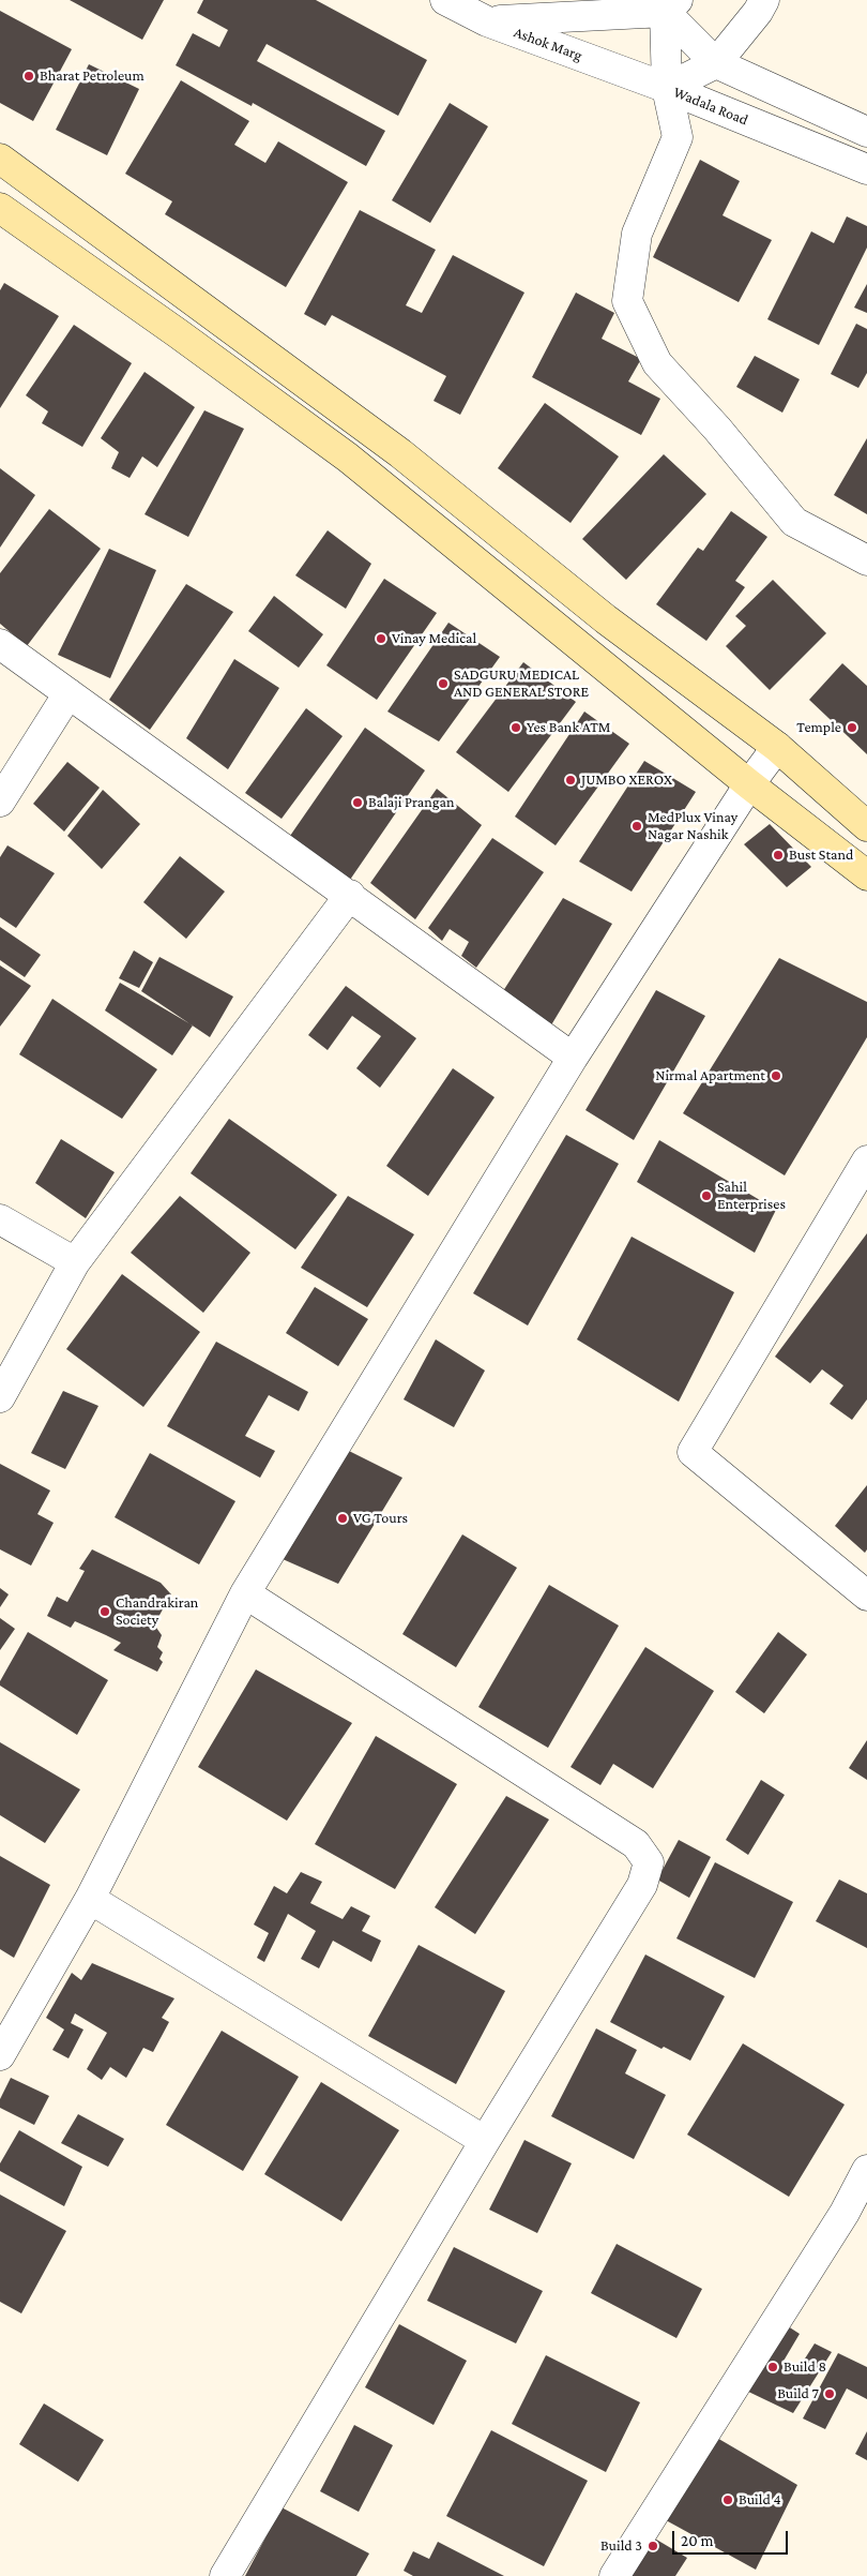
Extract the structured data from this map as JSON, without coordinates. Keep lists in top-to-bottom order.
{
  "streets": {
    "street": ["Ashok Marg", "Wadala Road"]
  },
  "crossings": [
    ["Ashok Marg", "Wadala Road"]
  ],
  "places": [
    "Bharat Petroleum",
    "Vinay Medical",
    "SADGURU MEDICAL AND GENERAL STORE",
    "Yes Bank ATM",
    "Temple",
    "JUMBO XEROX",
    "Balaji Prangan",
    "MedPlux Vinay Nagar Nashik",
    "Bust Stand",
    "Nirmal Apartment",
    "Sahil Enterprises",
    "VG Tours",
    "Chandrakiran Society",
    "Build 8",
    "Build 7",
    "Build 4",
    "Build 3"
  ],
  "scale_bar": "20 m"
}
